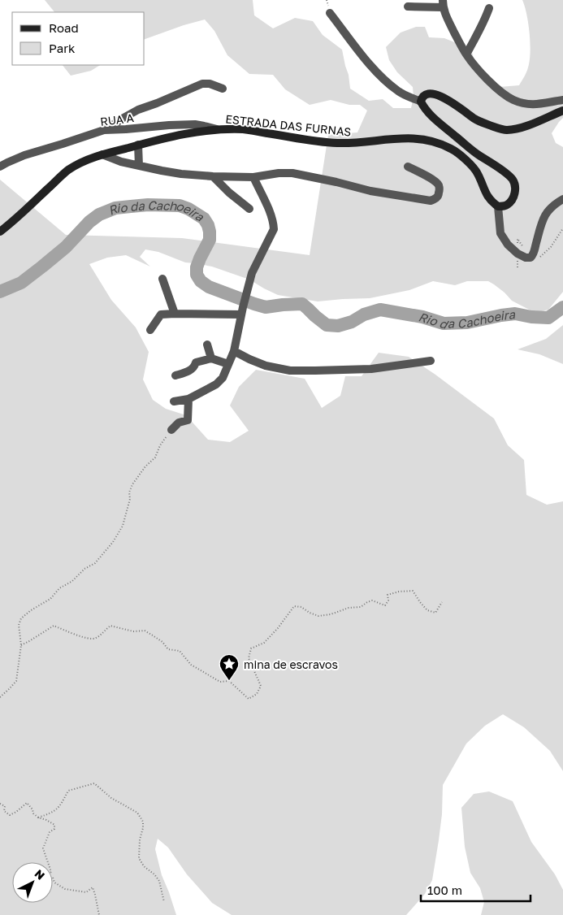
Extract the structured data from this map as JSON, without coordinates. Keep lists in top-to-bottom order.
{
  "streets": {
    "main road": ["ESTRADA DAS FURNAS"],
    "street": ["RUA A"]
  },
  "crossings": [
    ["RUA A", "ESTRADA DAS FURNAS"]
  ],
  "water": ["Rio da Cachoeira"],
  "places": {
    "place": ["mina de escravos"]
  },
  "legend": ["Road", "Park"],
  "scale_bar": "100 m",
  "north": "top right"
}
